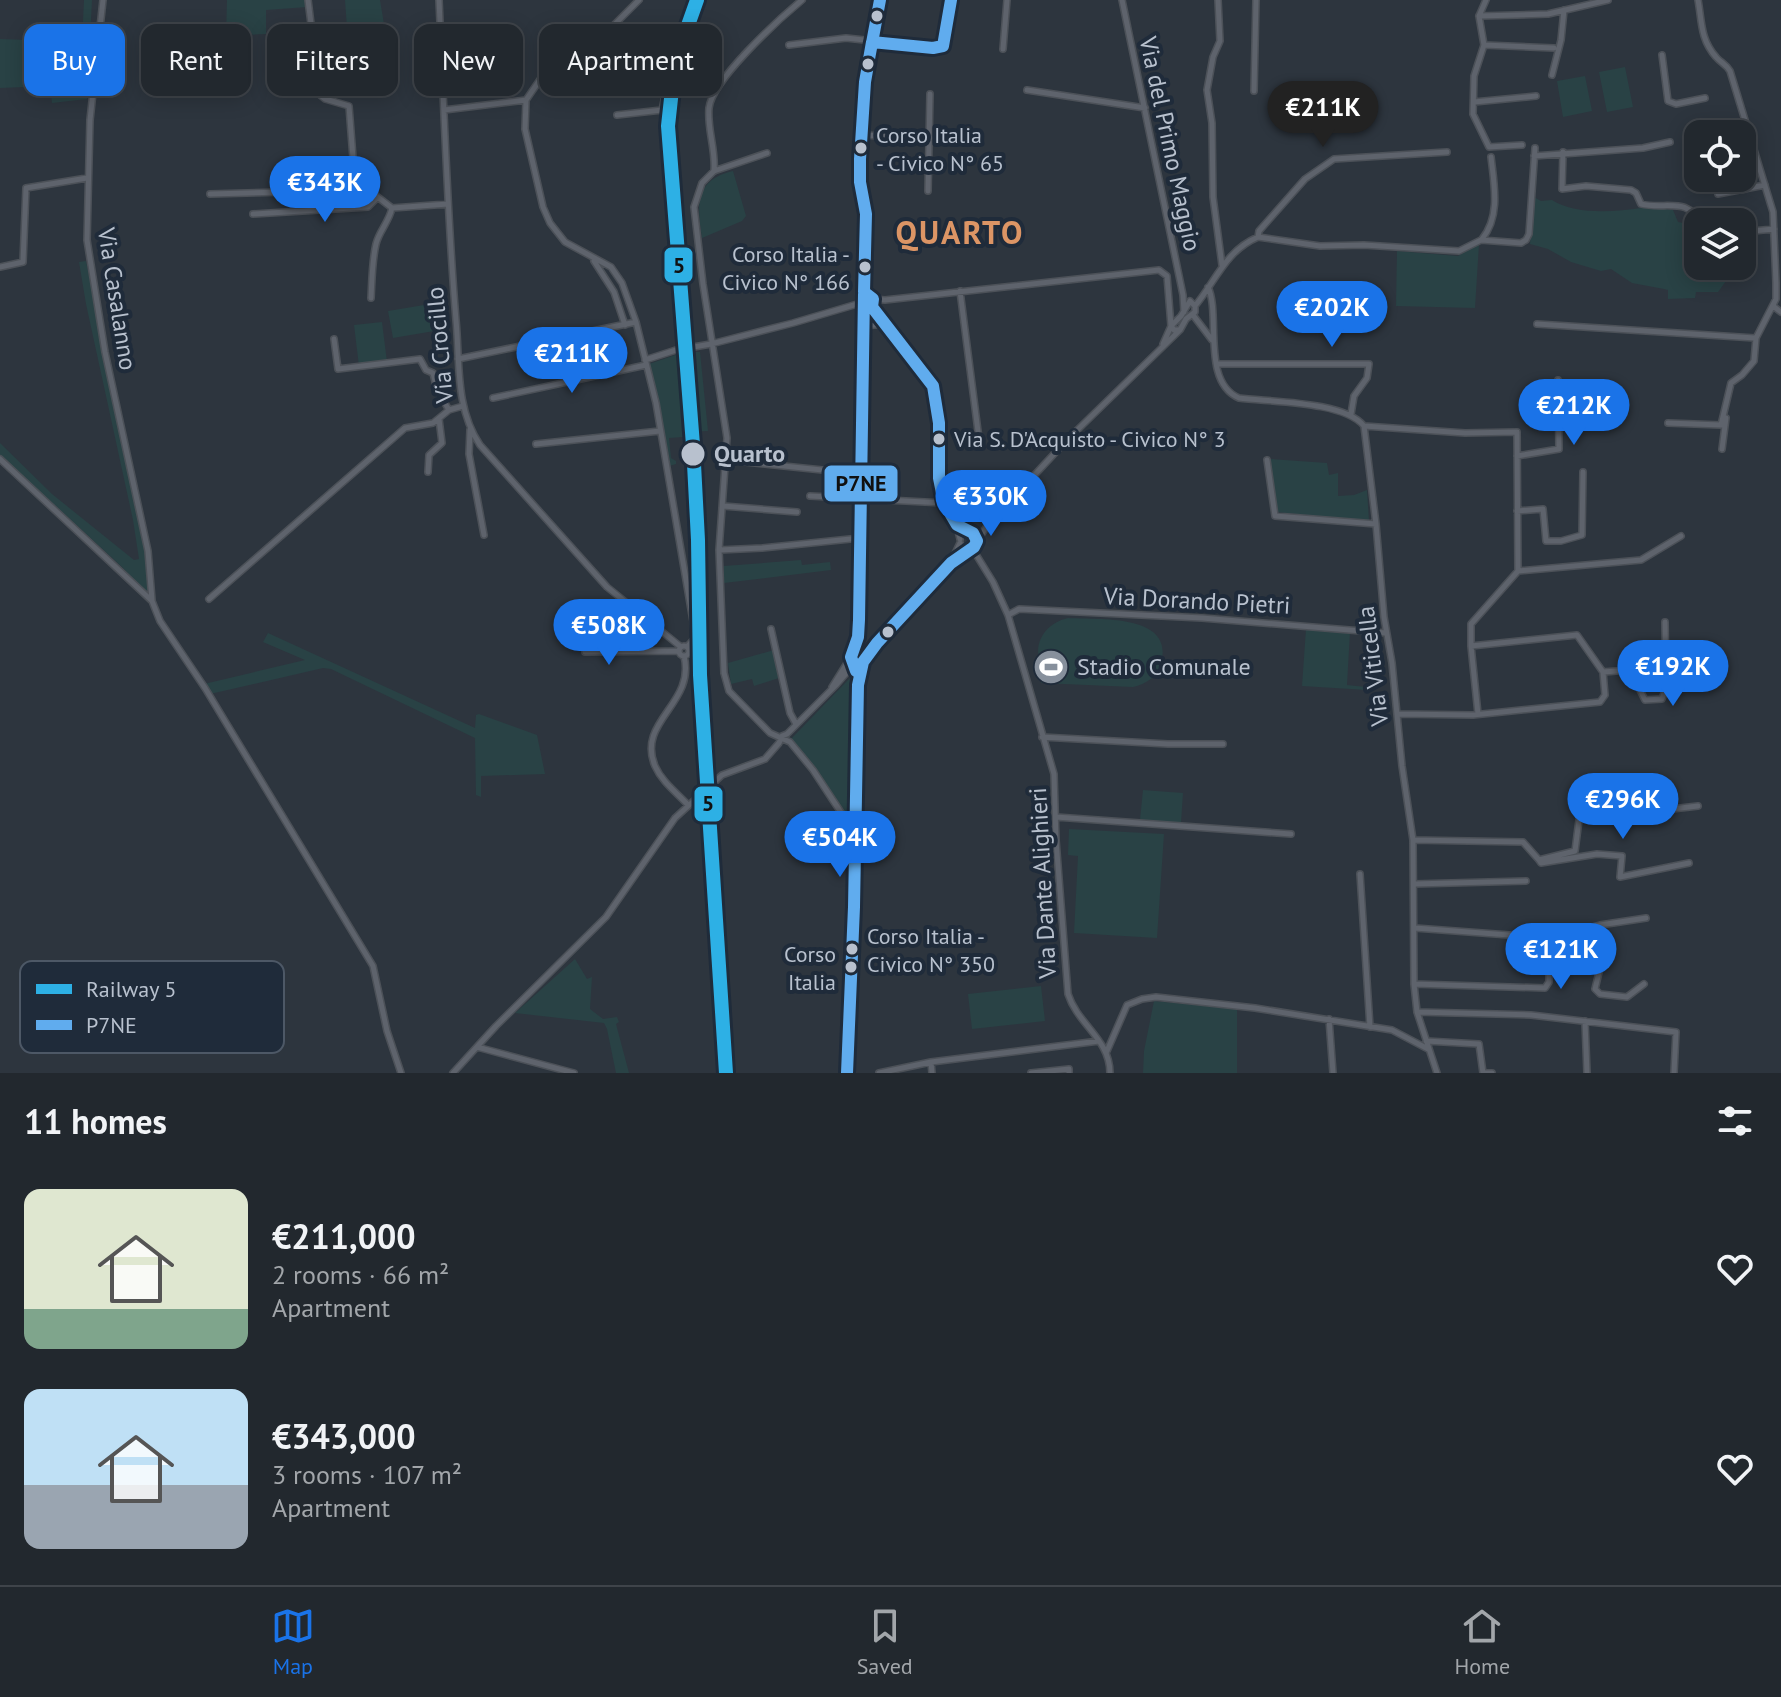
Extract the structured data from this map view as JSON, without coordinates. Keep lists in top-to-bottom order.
{
  "streets": {
    "street": [
      "Via del Primo Maggio",
      "Via Casalanno",
      "Via Crocillo",
      "Via Dorando Pietri",
      "Via Viticella",
      "Via Dante Alighieri"
    ]
  },
  "crossings": [
    ["Via Dorando Pietri", "Via Viticella"],
    ["Via Dorando Pietri", "Via Dante Alighieri"]
  ],
  "districts": ["QUARTO"],
  "places": {
    "other": [
      "Corso Italia - Civico N° 65",
      "Corso Italia - Civico N° 166",
      "Via S. D'Acquisto - Civico N° 3",
      "Quarto",
      "Corso Italia - Civico N° 350",
      "Corso Italia"
    ],
    "sports": ["Stadio Comunale"]
  },
  "lines": ["rail line 5", "transit line P7NE"],
  "legend": ["Railway 5", "P7NE"],
  "page": {
    "chip": [
      "Buy",
      "Rent",
      "Filters",
      "New",
      "Apartment"
    ],
    "price": [
      "€211K",
      "€343K",
      "€202K",
      "€211K",
      "€212K",
      "€330K",
      "€508K",
      "€192K",
      "€296K",
      "€504K",
      "€121K"
    ],
    "heading": "11 homes",
    "list": [
      {
        "name": "€211,000",
        "note": "2 rooms · 66 m² · Apartment"
      },
      {
        "name": "€343,000",
        "note": "3 rooms · 107 m² · Apartment"
      }
    ],
    "tabs": ["Map", "Saved", "Home"]
  }
}
